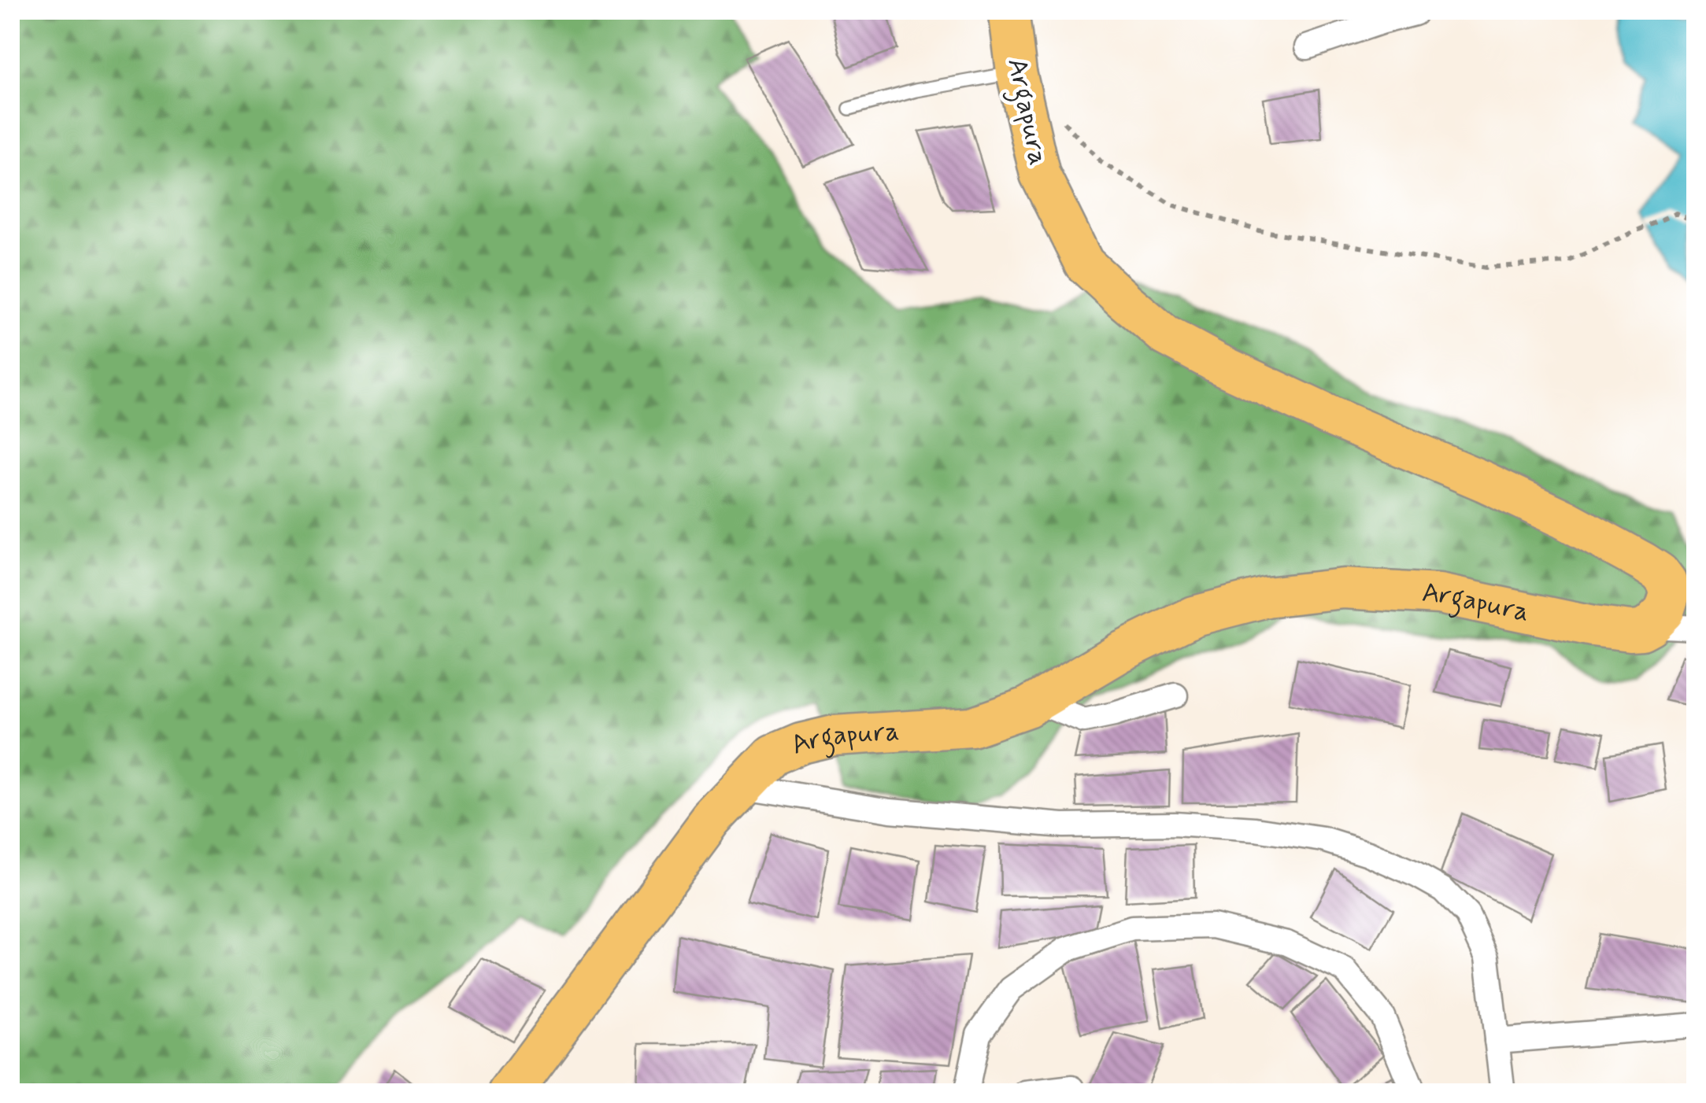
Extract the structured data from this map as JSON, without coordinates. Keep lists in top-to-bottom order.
{
  "streets": {
    "highway": ["Argapura"]
  }
}
